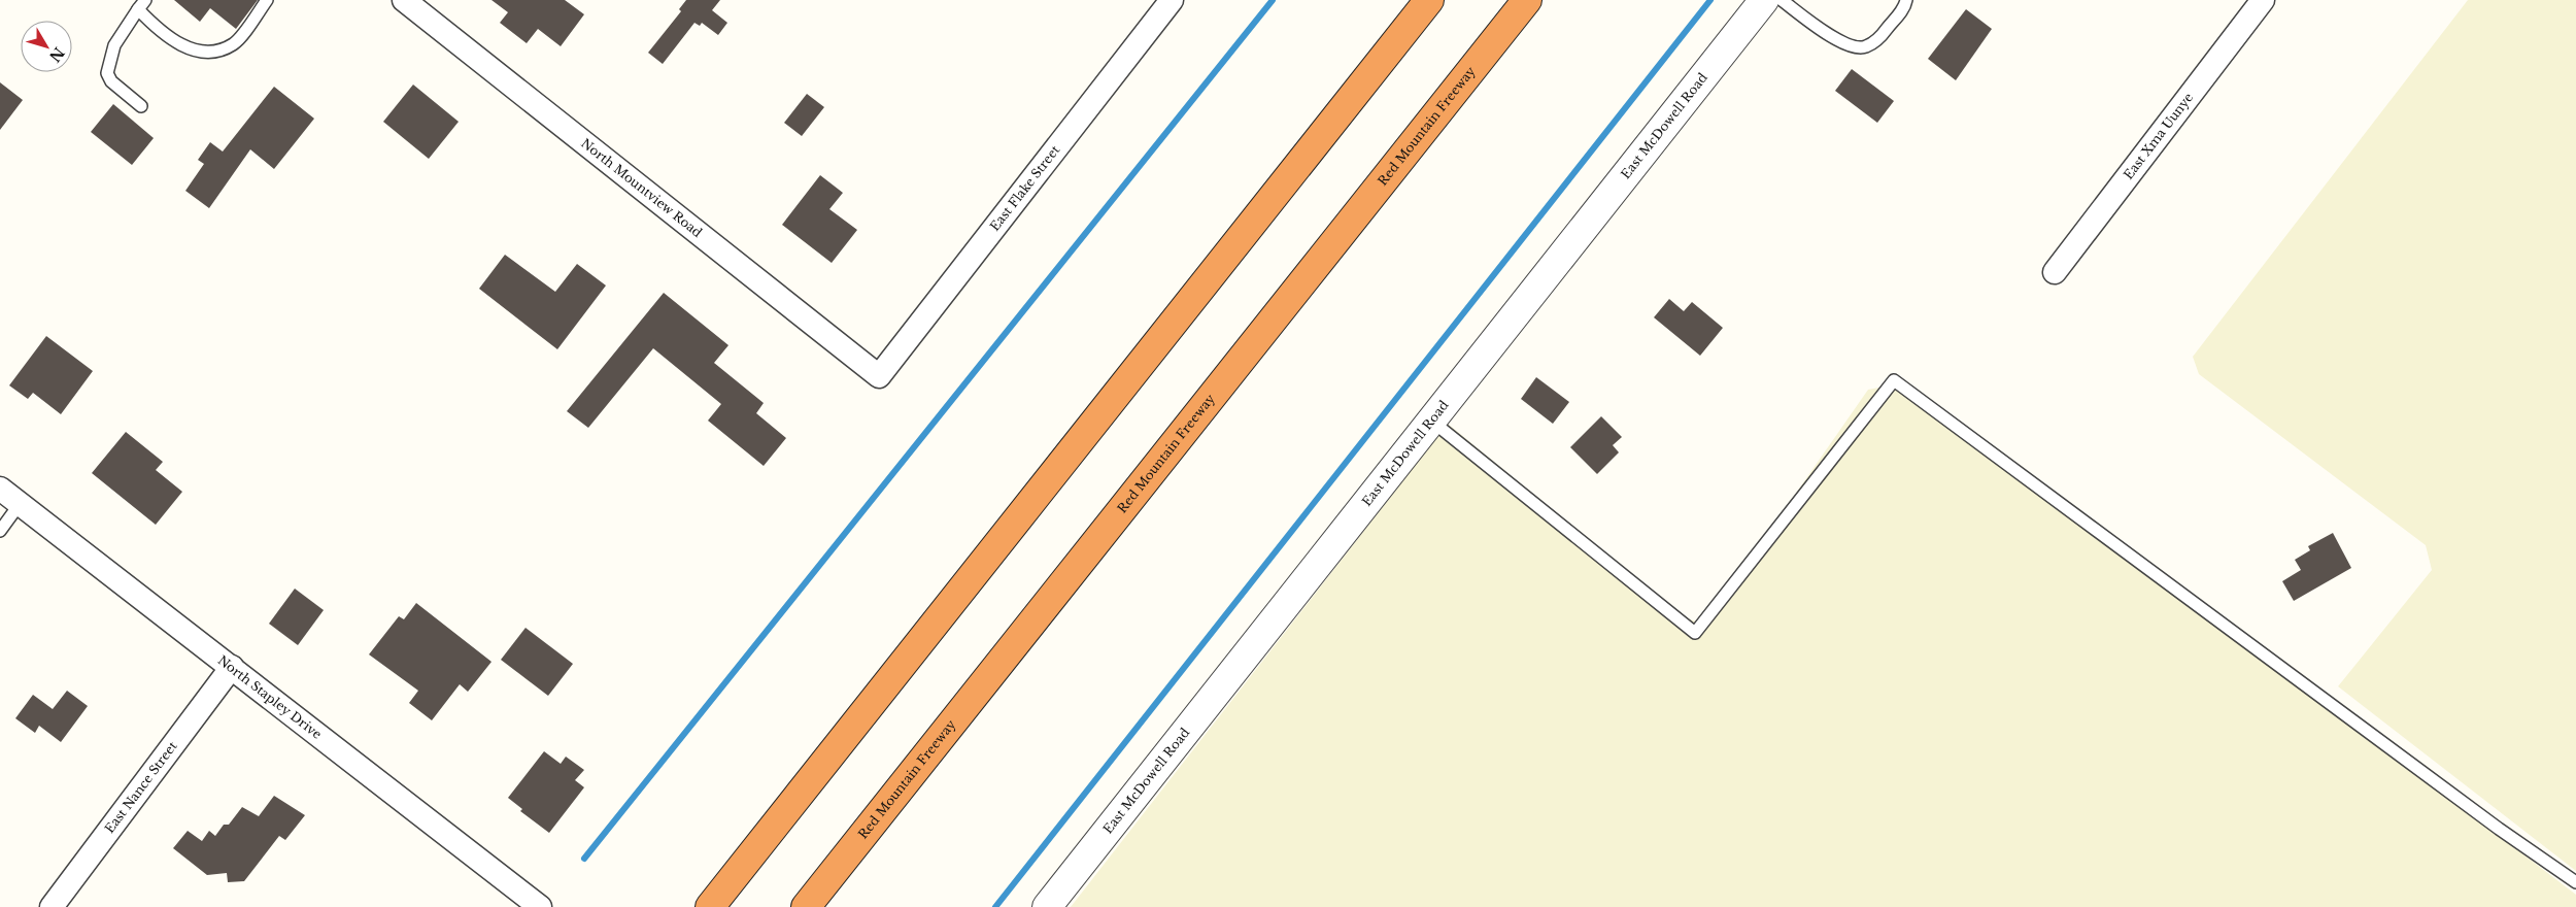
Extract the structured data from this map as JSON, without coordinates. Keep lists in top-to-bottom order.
{
  "streets": {
    "highway": ["Red Mountain Freeway"],
    "street": [
      "East McDowell Road",
      "East Xma Uunye",
      "North Mountview Road",
      "East Flake Street",
      "North Stapley Drive",
      "East Nance Street"
    ]
  },
  "crossings": [
    ["North Mountview Road", "East Flake Street"],
    ["North Stapley Drive", "East Nance Street"]
  ],
  "north": "bottom right"
}
